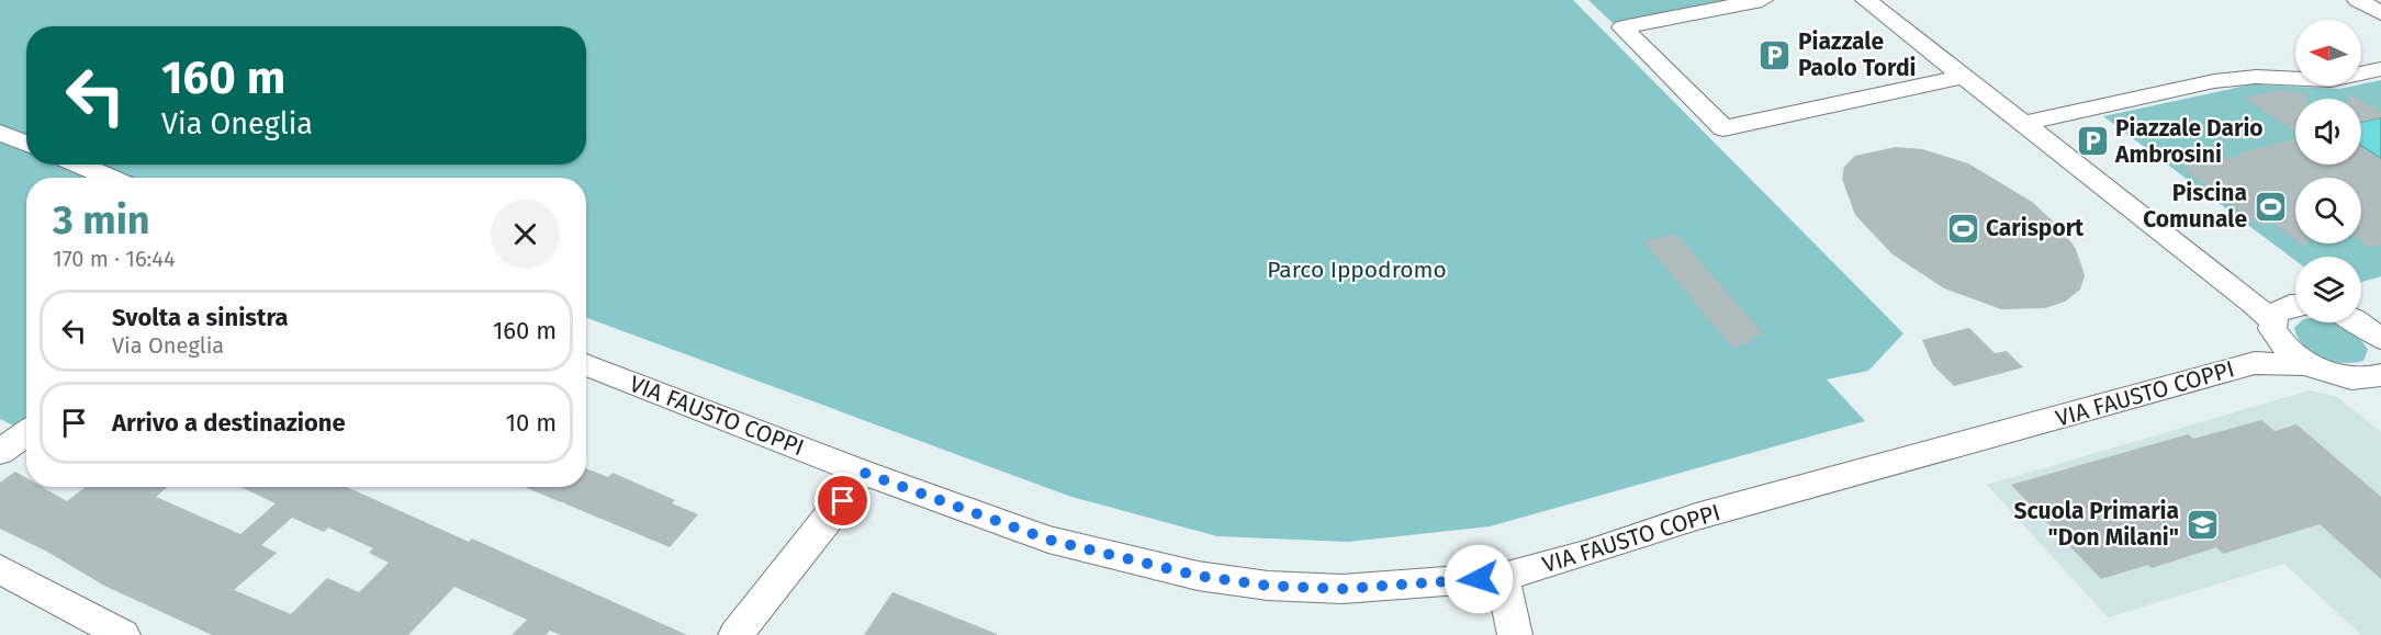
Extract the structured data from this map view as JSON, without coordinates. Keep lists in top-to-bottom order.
{
  "streets": {
    "street": ["VIA FAUSTO COPPI"]
  },
  "parks": ["Parco Ippodromo"],
  "places": {
    "parking": ["Piazzale Paolo Tordi", "Piazzale Dario Ambrosini"],
    "sports": ["Piscina Comunale", "Carisport"],
    "school or university": ["Scuola Primaria \"Don Milani\""]
  },
  "north": "left",
  "page": {
    "turn": ["160 m", "Via Oneglia"],
    "heading": ["3 min", "170 m · 16:44"],
    "list": [
      {
        "name": "Svolta a sinistra",
        "note": "Via Oneglia",
        "value": "160 m"
      },
      {
        "name": "Arrivo a destinazione",
        "value": "10 m"
      }
    ]
  }
}
